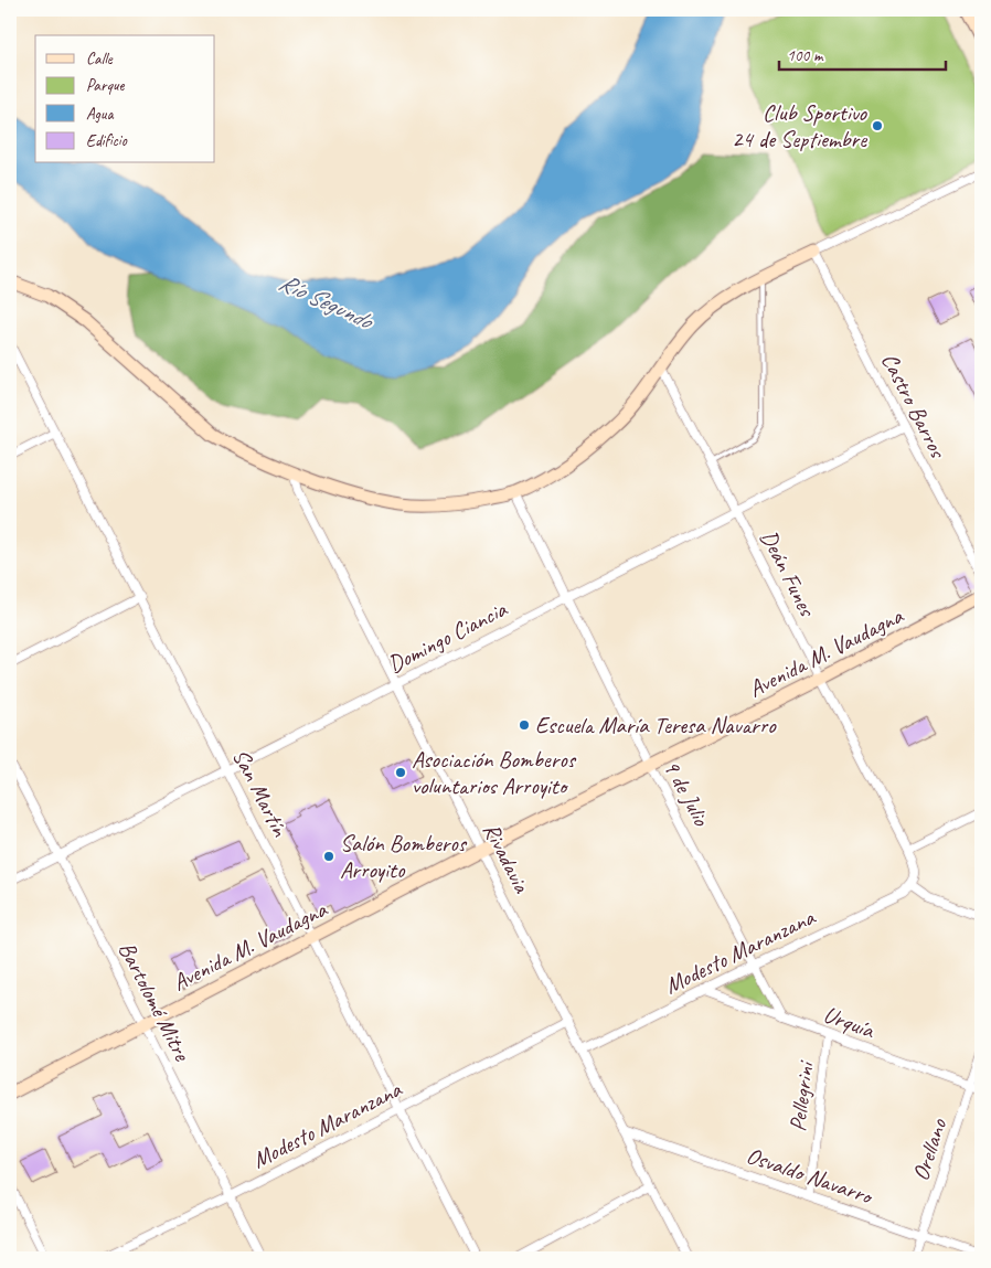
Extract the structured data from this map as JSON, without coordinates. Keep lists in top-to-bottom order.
{
  "streets": {
    "main road": ["Avenida M. Vaudagna"],
    "street": [
      "Castro Barros",
      "Deán Funes",
      "Domingo Ciancia",
      "San Martín",
      "9 de Julio",
      "Rivadavia",
      "Modesto Maranzana",
      "Bartolomé Mitre",
      "Urquía",
      "Pellegrini",
      "Orellano",
      "Osvaldo Navarro"
    ]
  },
  "crossings": [
    ["Castro Barros", "Domingo Ciancia"],
    ["Deán Funes", "Domingo Ciancia"],
    ["Deán Funes", "Avenida M. Vaudagna"],
    ["Deán Funes", "Modesto Maranzana"],
    ["Domingo Ciancia", "San Martín"],
    ["Domingo Ciancia", "9 de Julio"],
    ["Domingo Ciancia", "Rivadavia"],
    ["Domingo Ciancia", "Bartolomé Mitre"],
    ["Avenida M. Vaudagna", "San Martín"],
    ["Avenida M. Vaudagna", "9 de Julio"],
    ["Avenida M. Vaudagna", "Rivadavia"],
    ["Avenida M. Vaudagna", "Bartolomé Mitre"],
    ["San Martín", "Modesto Maranzana"],
    ["9 de Julio", "Modesto Maranzana"],
    ["9 de Julio", "Urquía"],
    ["Rivadavia", "Modesto Maranzana"],
    ["Rivadavia", "Osvaldo Navarro"],
    ["Modesto Maranzana", "Bartolomé Mitre"],
    ["Modesto Maranzana", "Urquía"],
    ["Urquía", "Pellegrini"],
    ["Urquía", "Orellano"],
    ["Pellegrini", "Osvaldo Navarro"],
    ["Orellano", "Osvaldo Navarro"]
  ],
  "water": ["Río Segundo"],
  "places": [
    "Club Sportivo 24 de Septiembre",
    "Escuela María Teresa Navarro",
    "Asociación Bomberos voluntarios Arroyito",
    "Salón Bomberos Arroyito"
  ],
  "legend": [
    "Calle",
    "Parque",
    "Agua",
    "Edificio"
  ],
  "scale_bar": "100 m"
}
